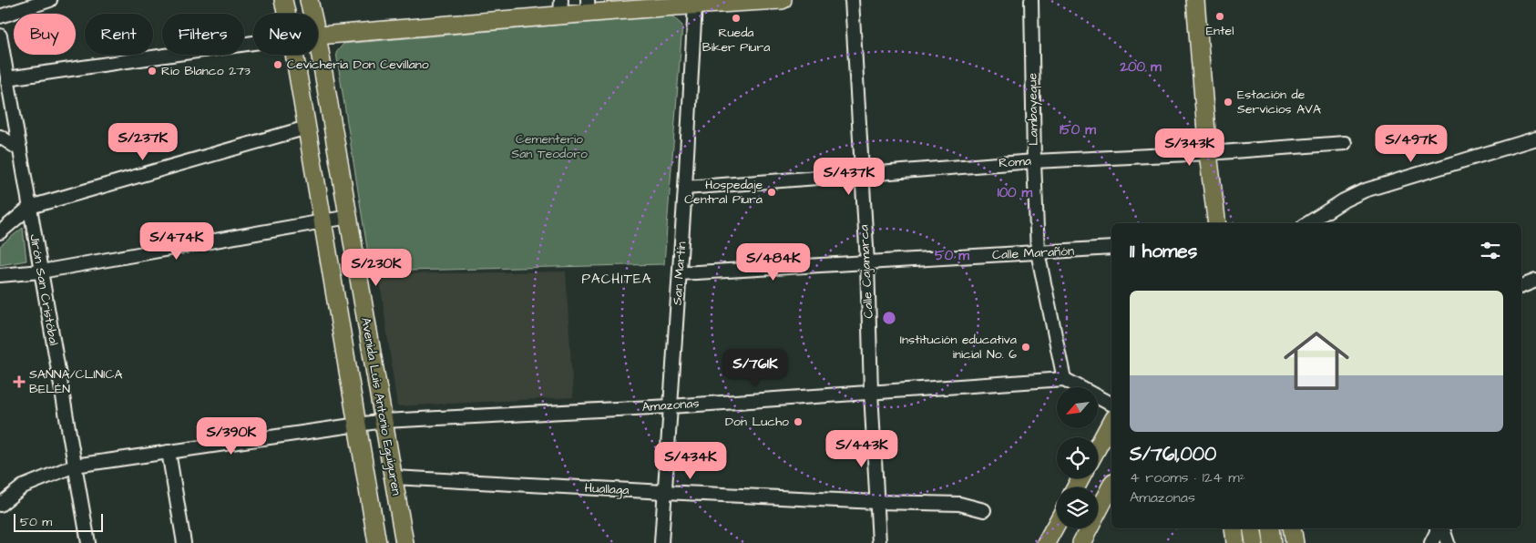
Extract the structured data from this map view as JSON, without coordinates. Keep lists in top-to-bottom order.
{
  "streets": {
    "main road": ["Avenida Luis Antonio Eguiguren"],
    "street": [
      "Lambayeque",
      "Roma",
      "Calle Marañón",
      "Calle Cajamarca",
      "San Martín",
      "Jirón San Cristóbal",
      "Amazonas",
      "Huallaga"
    ]
  },
  "crossings": [
    ["Lambayeque", "Roma"],
    ["Lambayeque", "Calle Marañón"],
    ["Lambayeque", "Amazonas"],
    ["Roma", "Calle Cajamarca"],
    ["Roma", "San Martín"],
    ["Calle Marañón", "Calle Cajamarca"],
    ["Calle Marañón", "San Martín"],
    ["Calle Cajamarca", "Amazonas"],
    ["Calle Cajamarca", "Huallaga"],
    ["San Martín", "Amazonas"],
    ["San Martín", "Huallaga"],
    ["Jirón San Cristóbal", "Amazonas"],
    ["Amazonas", "Avenida Luis Antonio Eguiguren"],
    ["Avenida Luis Antonio Eguiguren", "Huallaga"]
  ],
  "districts": ["PACHITEA"],
  "parks": ["Cementerio San Teodoro"],
  "places": {
    "other": [
      "Entel",
      "Rueda Biker Piura",
      "Cevichería Don Cevillano",
      "Rio Blanco 273",
      "Estación de Servicios AVA",
      "Hospedaje Central Piura",
      "Institución educativa inicial No. 6",
      "Don Lucho"
    ],
    "health": ["SANNA/CLINICA BELÉN"]
  },
  "scale_bar": "50 m",
  "north": "bottom left",
  "page": {
    "chip": [
      "Buy",
      "Rent",
      "Filters",
      "New"
    ],
    "price": [
      "S/237K",
      "S/497K",
      "S/343K",
      "S/437K",
      "S/474K",
      "S/484K",
      "S/230K",
      "S/761K",
      "S/390K",
      "S/443K",
      "S/434K"
    ],
    "heading": "11 homes",
    "list": [
      {
        "name": "S/761,000",
        "note": "4 rooms · 124 m² · Amazonas"
      }
    ],
    "scale": "50 m"
  },
  "rings": [
    "200 m",
    "150 m",
    "100 m",
    "50 m"
  ]
}
